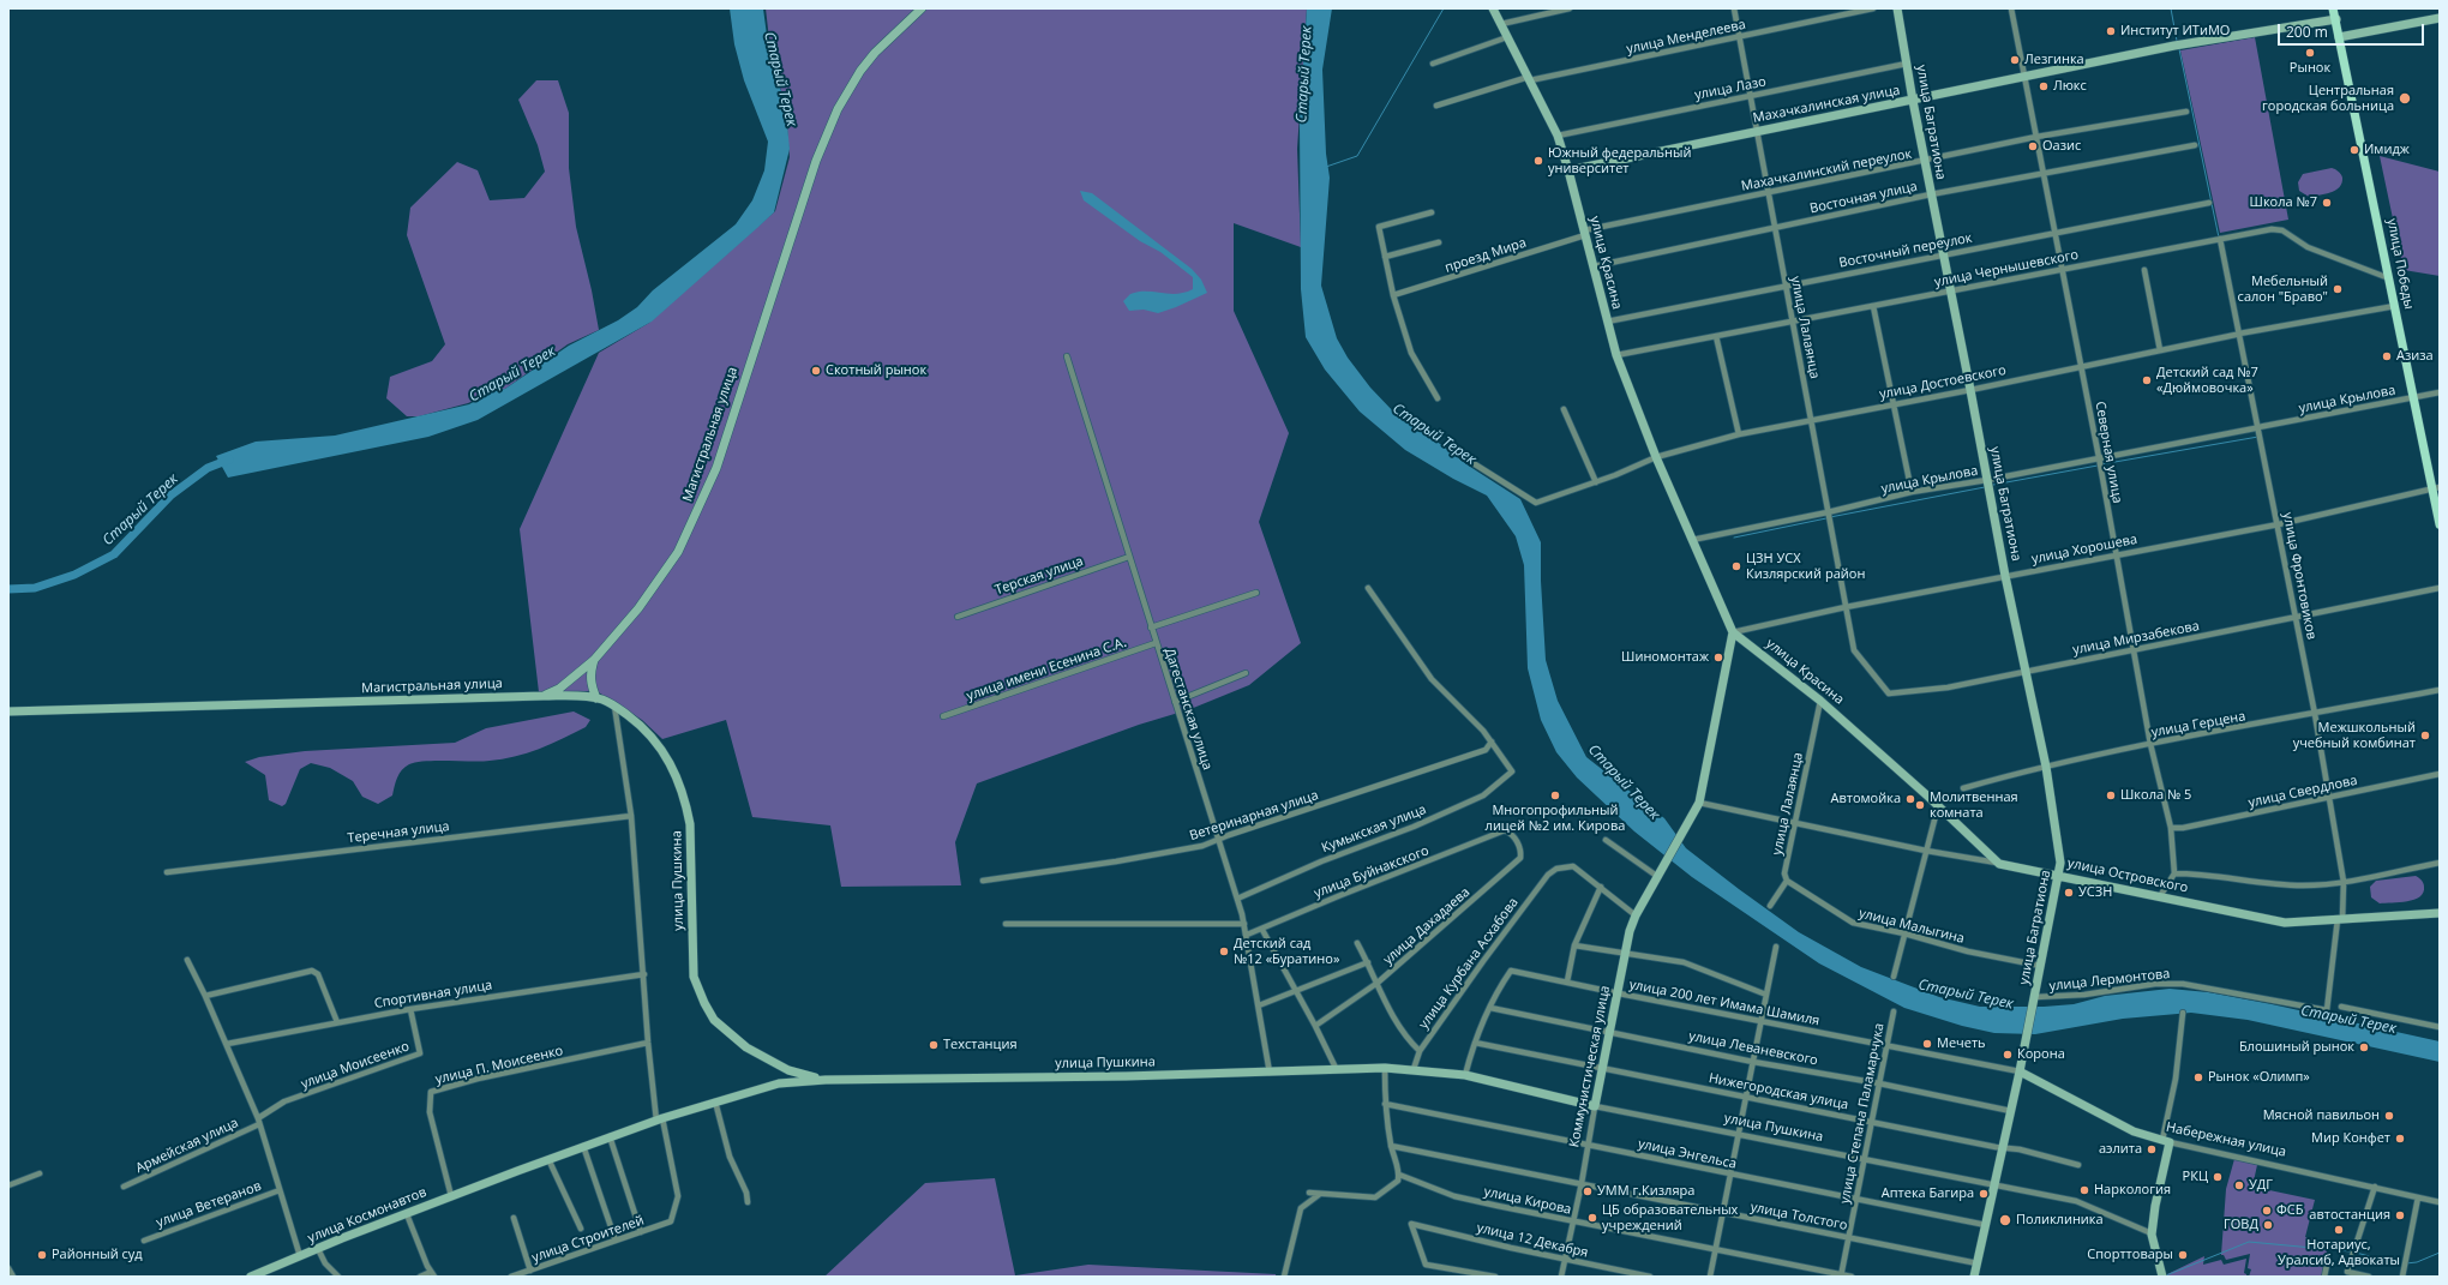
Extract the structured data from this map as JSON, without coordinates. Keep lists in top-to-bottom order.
{
  "streets": {
    "main road": ["улица Победы"],
    "street": [
      "улица Менделеева",
      "улица Лазо",
      "Махачкалинская улица",
      "улица Багратиона",
      "Махачкалинский переулок",
      "Восточная улица",
      "Восточный переулок",
      "проезд Мира",
      "улица Красина",
      "улица Чернышевского",
      "улица Лалаянца",
      "улица Достоевского",
      "улица Крылова",
      "Магистральная улица",
      "Северная улица",
      "улица Хорошева",
      "Терская улица",
      "улица Фронтовиков",
      "улица Мирзабекова",
      "улица имени Есенина С.А.",
      "Дагестанская улица",
      "улица Герцена",
      "улица Свердлова",
      "Ветеринарная улица",
      "Кумыкская улица",
      "Теречная улица",
      "улица Буйнакского",
      "улица Островского",
      "улица Пушкина",
      "улица Дахадаева",
      "улица Малыгина",
      "улица Курбана Асхабова",
      "улица Лермонтова",
      "Спортивная улица",
      "улица 200 лет Имама Шамиля",
      "улица Леваневского",
      "улица Моисеенко",
      "улица П. Моисеенко",
      "Коммунистическая улица",
      "Нижегородская улица",
      "улица Степана Паламарчука",
      "Набережная улица",
      "Армейская улица",
      "улица Энгельса",
      "улица Кирова",
      "улица Ветеранов",
      "улица Космонавтов",
      "улица Толстого",
      "улица Строителей",
      "улица 12 Декабря"
    ]
  },
  "crossings": [
    ["улица Менделеева", "улица Красина"],
    ["улица Менделеева", "улица Лалаянца"],
    ["улица Лазо", "улица Багратиона"],
    ["улица Лазо", "улица Красина"],
    ["улица Лазо", "улица Лалаянца"],
    ["Махачкалинская улица", "улица Багратиона"],
    ["Махачкалинская улица", "улица Красина"],
    ["Махачкалинская улица", "улица Победы"],
    ["Махачкалинская улица", "улица Лалаянца"],
    ["Махачкалинская улица", "Северная улица"],
    ["улица Багратиона", "Махачкалинский переулок"],
    ["улица Багратиона", "Восточная улица"],
    ["улица Багратиона", "Восточный переулок"],
    ["улица Багратиона", "улица Чернышевского"],
    ["улица Багратиона", "улица Достоевского"],
    ["улица Багратиона", "улица Крылова"],
    ["улица Багратиона", "улица Хорошева"],
    ["улица Багратиона", "улица Мирзабекова"],
    ["улица Багратиона", "улица Герцена"],
    ["улица Багратиона", "улица Островского"],
    ["улица Багратиона", "улица Малыгина"],
    ["улица Багратиона", "улица Лермонтова"],
    ["улица Багратиона", "улица 200 лет Имама Шамиля"],
    ["улица Багратиона", "Набережная улица"],
    ["Махачкалинский переулок", "проезд Мира"],
    ["Махачкалинский переулок", "улица Красина"],
    ["Махачкалинский переулок", "улица Лалаянца"],
    ["Махачкалинский переулок", "Северная улица"],
    ["Восточная улица", "улица Красина"],
    ["Восточная улица", "улица Лалаянца"],
    ["Восточная улица", "Северная улица"],
    ["Восточный переулок", "улица Красина"],
    ["Восточный переулок", "улица Лалаянца"],
    ["Восточный переулок", "Северная улица"],
    ["проезд Мира", "улица Красина"],
    ["улица Красина", "улица Чернышевского"],
    ["улица Красина", "улица Лалаянца"],
    ["улица Красина", "улица Достоевского"],
    ["улица Красина", "улица Крылова"],
    ["улица Красина", "улица Хорошева"],
    ["улица Красина", "улица Островского"],
    ["улица Победы", "улица Чернышевского"],
    ["улица Победы", "улица Достоевского"],
    ["улица Победы", "улица Крылова"],
    ["улица Победы", "улица Хорошева"],
    ["улица Чернышевского", "улица Лалаянца"],
    ["улица Чернышевского", "Северная улица"],
    ["улица Чернышевского", "улица Фронтовиков"],
    ["улица Лалаянца", "улица Достоевского"],
    ["улица Лалаянца", "улица Крылова"],
    ["улица Лалаянца", "улица Хорошева"],
    ["улица Лалаянца", "улица Мирзабекова"],
    ["улица Лалаянца", "улица Островского"],
    ["улица Лалаянца", "улица Малыгина"],
    ["улица Достоевского", "Северная улица"],
    ["улица Достоевского", "улица Фронтовиков"],
    ["улица Крылова", "Северная улица"],
    ["улица Крылова", "улица Фронтовиков"],
    ["Магистральная улица", "улица Пушкина"],
    ["Северная улица", "улица Хорошева"],
    ["Северная улица", "улица Мирзабекова"],
    ["Северная улица", "улица Герцена"],
    ["Северная улица", "улица Свердлова"],
    ["Северная улица", "улица Островского"],
    ["улица Хорошева", "улица Фронтовиков"],
    ["Терская улица", "Дагестанская улица"],
    ["улица Фронтовиков", "улица Мирзабекова"],
    ["улица Фронтовиков", "улица Герцена"],
    ["улица Фронтовиков", "улица Свердлова"],
    ["улица Фронтовиков", "улица Островского"],
    ["улица Фронтовиков", "улица Лермонтова"],
    ["улица имени Есенина С.А.", "Дагестанская улица"],
    ["Дагестанская улица", "Ветеринарная улица"],
    ["Дагестанская улица", "Кумыкская улица"],
    ["Дагестанская улица", "улица Буйнакского"],
    ["Дагестанская улица", "улица Пушкина"],
    ["Ветеринарная улица", "Кумыкская улица"],
    ["улица Буйнакского", "улица Дахадаева"],
    ["улица Островского", "Коммунистическая улица"],
    ["улица Пушкина", "улица Курбана Асхабова"],
    ["улица Пушкина", "улица 200 лет Имама Шамиля"],
    ["улица Пушкина", "Коммунистическая улица"],
    ["улица Пушкина", "улица Степана Паламарчука"],
    ["улица Пушкина", "улица Космонавтов"],
    ["Спортивная улица", "улица Моисеенко"],
    ["Спортивная улица", "улица Космонавтов"],
    ["улица 200 лет Имама Шамиля", "улица Леваневского"],
    ["улица 200 лет Имама Шамиля", "Коммунистическая улица"],
    ["улица 200 лет Имама Шамиля", "Нижегородская улица"],
    ["улица 200 лет Имама Шамиля", "улица Степана Паламарчука"],
    ["улица 200 лет Имама Шамиля", "Набережная улица"],
    ["улица Леваневского", "Коммунистическая улица"],
    ["улица Леваневского", "улица Степана Паламарчука"],
    ["улица Моисеенко", "Армейская улица"],
    ["улица Моисеенко", "улица Космонавтов"],
    ["улица П. Моисеенко", "улица Космонавтов"],
    ["Коммунистическая улица", "Нижегородская улица"],
    ["Коммунистическая улица", "улица Энгельса"],
    ["Коммунистическая улица", "улица Кирова"],
    ["Коммунистическая улица", "улица Толстого"],
    ["Коммунистическая улица", "улица 12 Декабря"],
    ["Нижегородская улица", "улица Степана Паламарчука"],
    ["улица Степана Паламарчука", "улица Энгельса"],
    ["улица Степана Паламарчука", "улица Кирова"],
    ["улица Степана Паламарчука", "улица Толстого"],
    ["Армейская улица", "улица Космонавтов"],
    ["улица Ветеранов", "улица Космонавтов"],
    ["улица Космонавтов", "улица Строителей"]
  ],
  "water": ["Старый Терек"],
  "places": [
    "Институт ИТиМО",
    "Рынок",
    "Лезгинка",
    "Люкс",
    "Центральная городская больница",
    "Оазис",
    "Имидж",
    "Южный федеральный университет",
    "Школа №7",
    "Мебельный салон \"Браво\"",
    "Азиза",
    "Скотный рынок",
    "Детский сад №7 «Дюймовочка»",
    "ЦЗН УСХ Кизлярский район",
    "Шиномонтаж",
    "Межшкольный учебный комбинат",
    "Многопрофильный лицей №2 им. Кирова",
    "Школа № 5",
    "Автомойка",
    "Молитвенная комната",
    "УСЗН",
    "Детский сад №12 «Буратино»",
    "Мечеть",
    "Техстанция",
    "Блошиный рынок",
    "Корона",
    "Рынок «Олимп»",
    "Мясной павильон",
    "Мир Конфет",
    "аэлита",
    "РКЦ",
    "УДГ",
    "Наркология",
    "УММ г.Кизляра",
    "Аптека Багира",
    "ФСБ",
    "автостанция",
    "ЦБ образовательных учреждений",
    "Поликлиника",
    "ГОВД",
    "Нотариус, Уралсиб, Адвокаты",
    "Районный суд",
    "Спорттовары"
  ],
  "scale_bar": "200 m"
}
